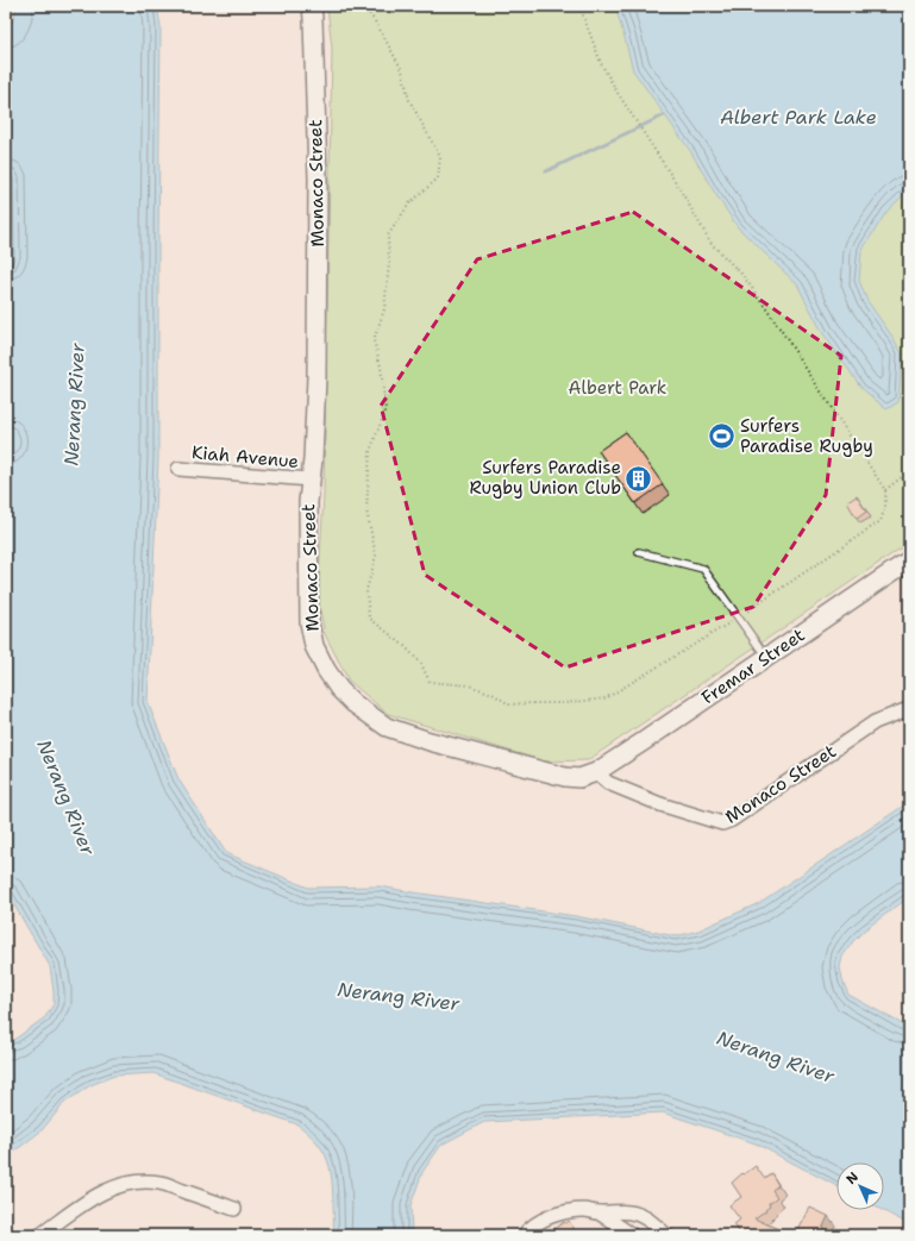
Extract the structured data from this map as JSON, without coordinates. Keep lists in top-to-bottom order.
{
  "streets": {
    "street": ["Monaco Street", "Kiah Avenue", "Fremar Street"]
  },
  "crossings": [
    ["Monaco Street", "Kiah Avenue"],
    ["Monaco Street", "Fremar Street"]
  ],
  "water": ["Albert Park Lake", "Nerang River"],
  "parks": ["Albert Park"],
  "places": {
    "sports": ["Surfers Paradise Rugby"],
    "building": ["Surfers Paradise Rugby Union Club"]
  },
  "north": "top left"
}
